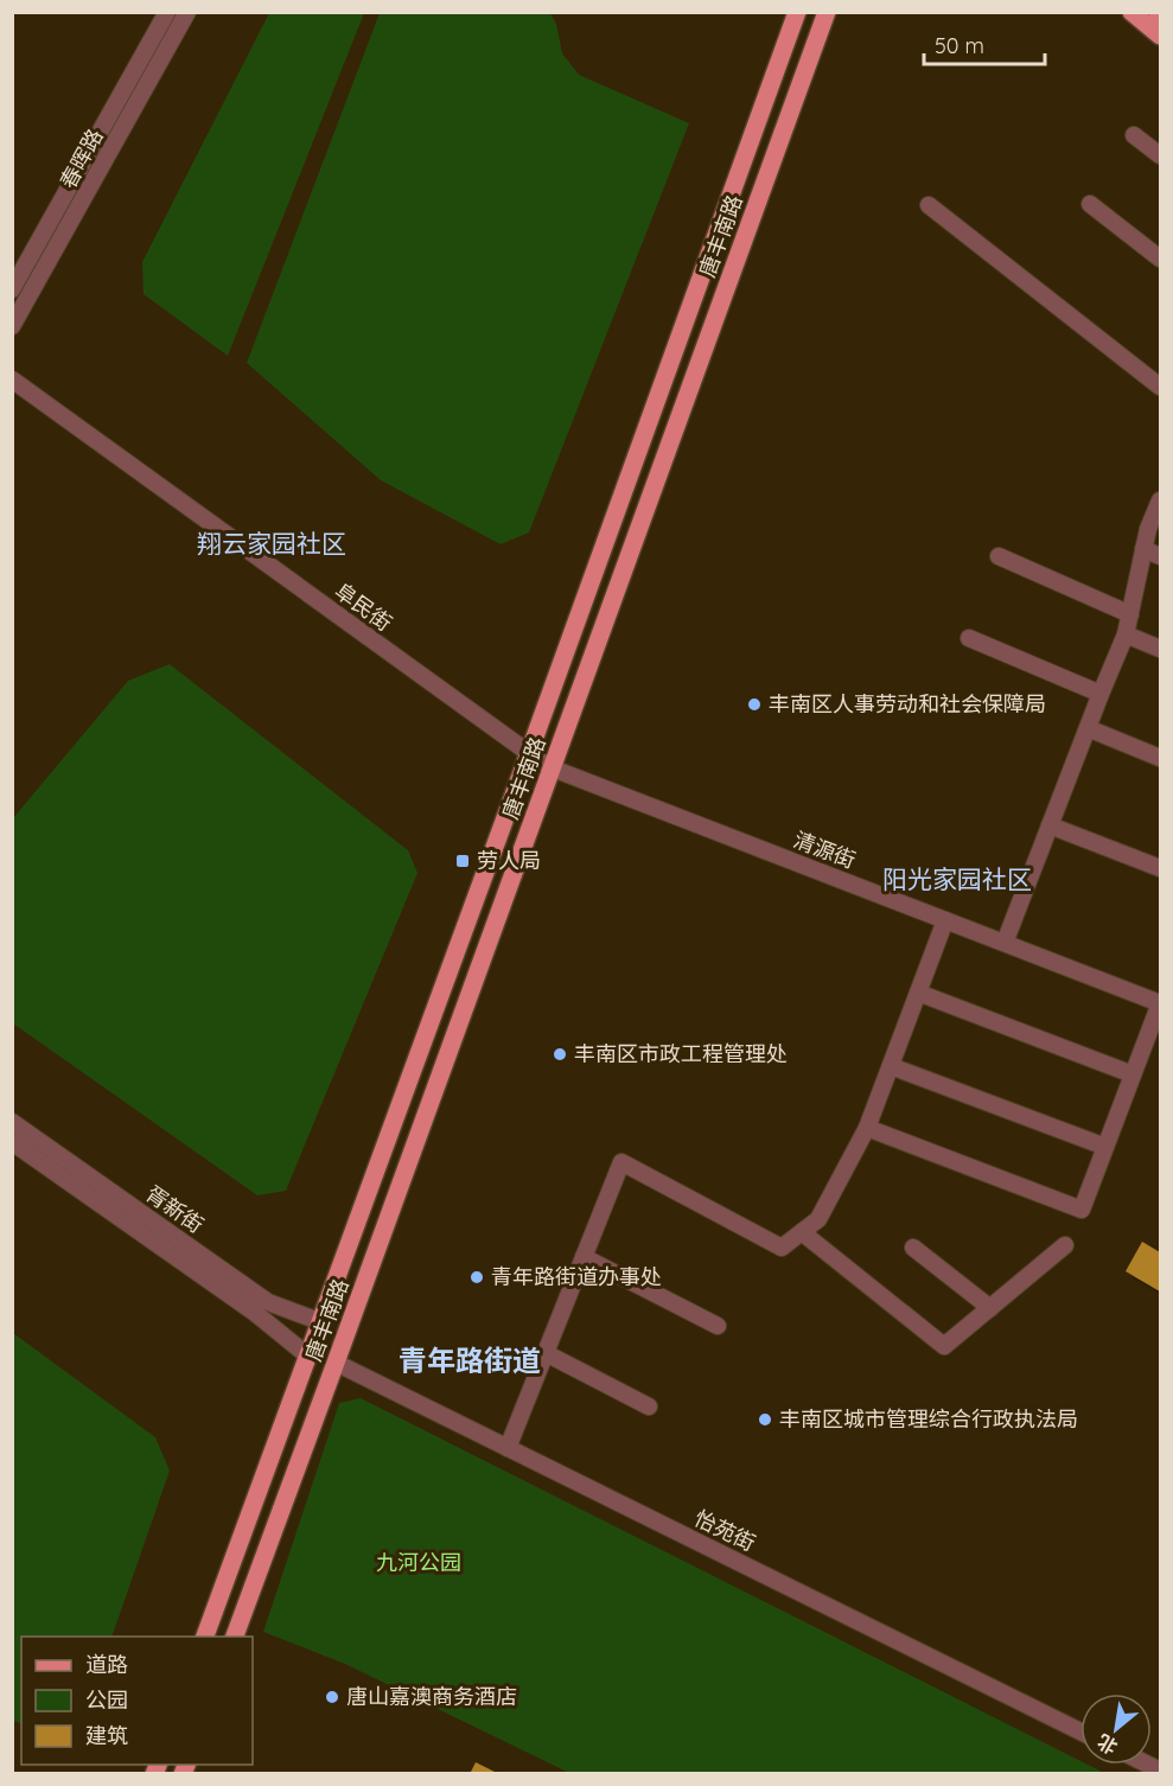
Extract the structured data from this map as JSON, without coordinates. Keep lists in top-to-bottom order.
{
  "streets": {
    "main road": ["唐丰南路"],
    "street": [
      "春晖路",
      "阜民街",
      "清源街",
      "胥新街",
      "怡苑街"
    ]
  },
  "crossings": [
    ["唐丰南路", "阜民街"],
    ["唐丰南路", "清源街"],
    ["唐丰南路", "胥新街"],
    ["唐丰南路", "怡苑街"],
    ["阜民街", "清源街"]
  ],
  "districts": ["翔云家园社区", "阳光家园社区", "青年路街道"],
  "parks": ["九河公园"],
  "places": {
    "other": [
      "丰南区人事劳动和社会保障局",
      "丰南区市政工程管理处",
      "青年路街道办事处",
      "丰南区城市管理综合行政执法局",
      "唐山嘉澳商务酒店"
    ],
    "transit": ["劳人局"]
  },
  "legend": ["道路", "公园", "建筑"],
  "scale_bar": "50 m",
  "north": "bottom left"
}
